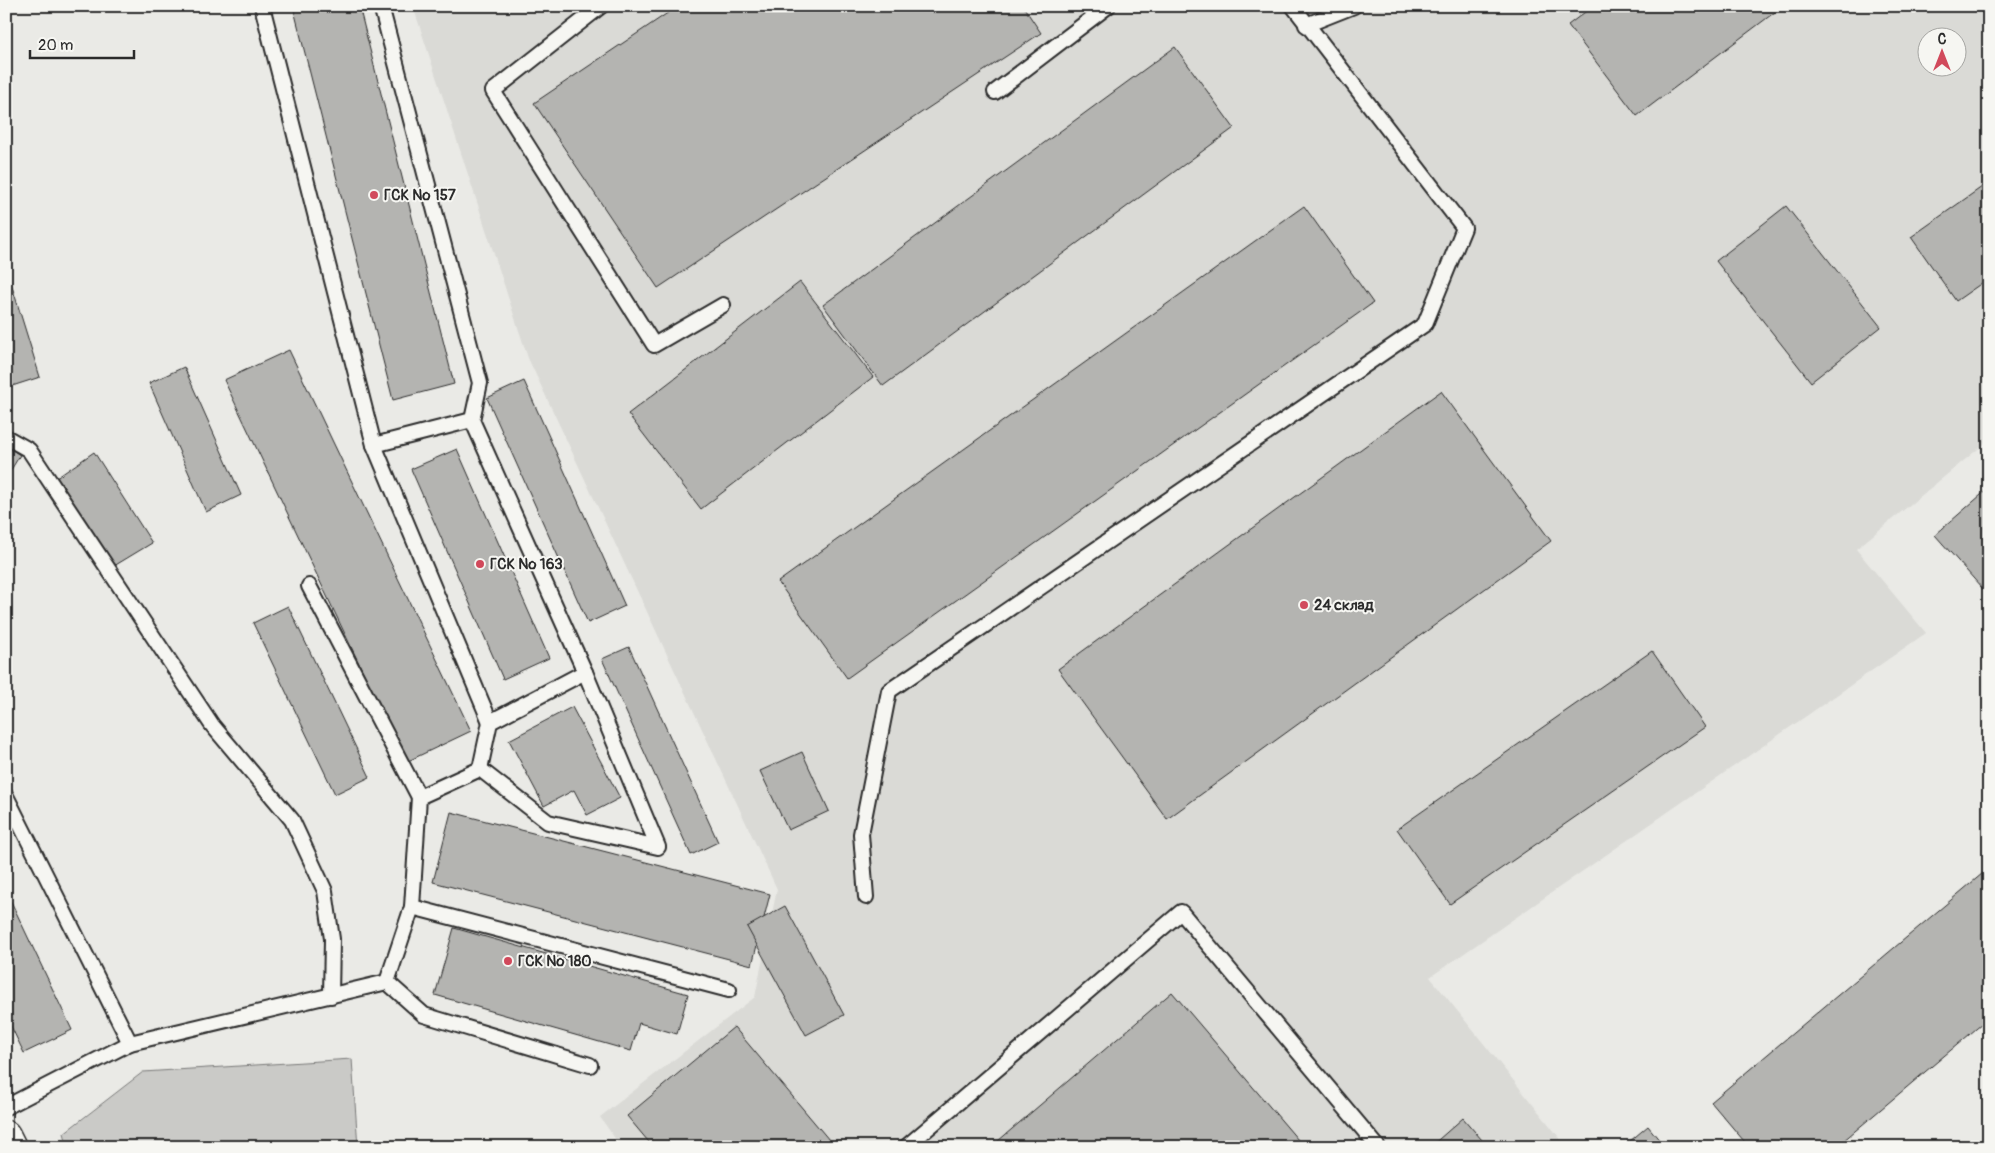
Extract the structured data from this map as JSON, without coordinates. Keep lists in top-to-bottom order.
{
  "places": [
    "ГСК № 157",
    "ГСК № 163",
    "24 склад",
    "ГСК № 180"
  ],
  "scale_bar": "20 m",
  "north": "top"
}
